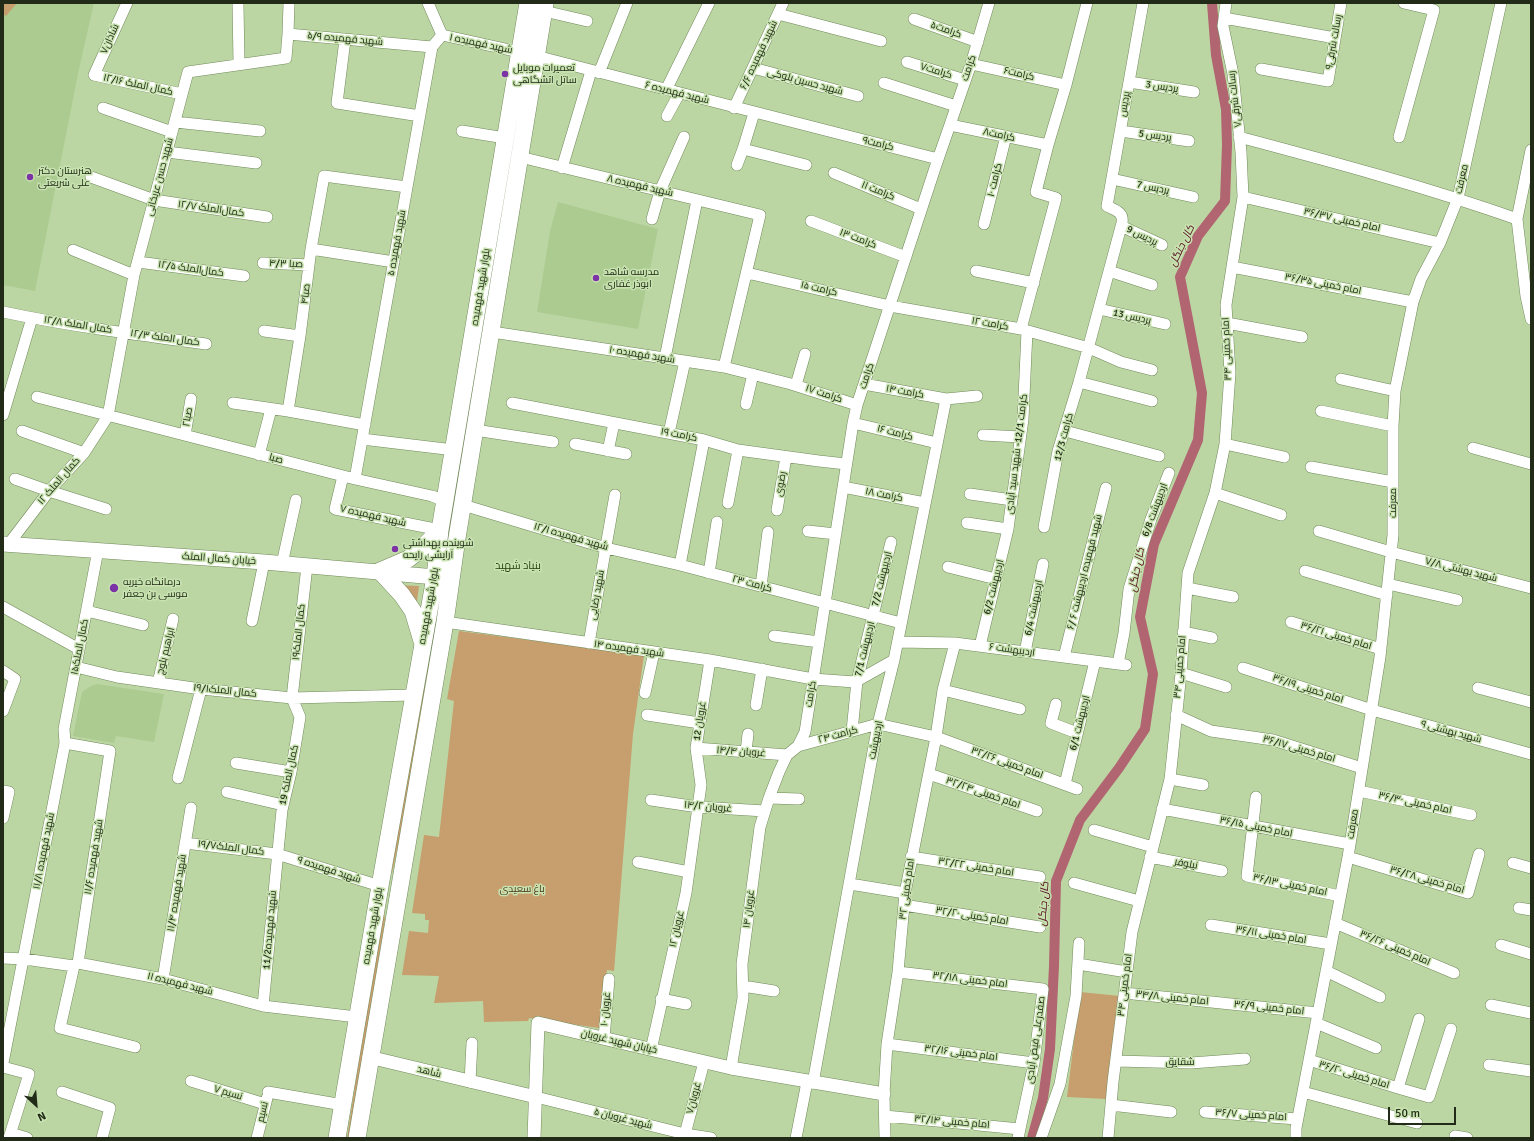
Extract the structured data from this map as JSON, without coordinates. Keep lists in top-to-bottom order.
{
  "streets": {
    "main road": ["بلوار شهید فهمیده", "خیابان کمال الملک"],
    "street": [
      "کرامت۵",
      "شاذان۷",
      "شهید فهمیده ۵/۹",
      "رسالت شرقی۹",
      "شهید فهمیده ۱",
      "شهید فهمیده ۶/۶",
      "کرامت",
      "کرامت۷",
      "کرامت۶",
      "شهید حسین بلوکی",
      "کمال الملک ۱۲/۱۶",
      "پردیس 3",
      "شهید فهمیده ۶",
      "رسالت شرقی۷",
      "پردیس",
      "کرامت۸",
      "پردیس 5",
      "کرامت۹",
      "شهید حسن عربخانی",
      "معرفت",
      "کرامت ۱۰",
      "شهید فهمیده ۸",
      "پردیس 7",
      "کرامت ۱۱",
      "کمال‌الملک ۱۲/۷",
      "امام خمینی ۳۶/۳۷",
      "پردیس 9",
      "کرامت ۱۳",
      "شهید فهمیده ۵",
      "صبا ۴/۳",
      "کمال‌الملک ۱۲/۵",
      "امام خمینی ۳۶/۳۵",
      "کرامت ۱۵",
      "صبا۴",
      "پردیس 13",
      "کرامت ۱۲",
      "کمال الملک ۱۲/۸",
      "کمال الملک ۱۲/۳",
      "امام خمینی ۳۴",
      "شهید فهمیده ۱۰",
      "کرامت ۱۴",
      "کرامت ۱۷",
      "صبا۲",
      "کرامت ۱۶",
      "کرامت ۱۹",
      "کرامت 12/3",
      "کرامت 12/1- شهید سید آبادی",
      "صبا",
      "کمال الملک ۱۲",
      "رضوی",
      "کرامت ۱۸",
      "اردیبهشت 6/8",
      "شهید فهمیده ۷",
      "شهید فهمیده ۱۲/۱",
      "شهید بهشتی ۷/۸",
      "شهید فهمیده اردیبهشت ۶ /۶",
      "اردیبهشت 7/2",
      "کرامت ۲۳",
      "اردیبهشت 6/2",
      "شهید رضایی",
      "اردیبهشت 6/4",
      "کمال الملک۱۹",
      "امام خمینی ۳۶/۲۱",
      "کمال الملک۱۵",
      "شهید فهمیده ۱۴",
      "اردیبهشت 7/1",
      "اردیبهشت ۶",
      "ابراهیم بلوچ",
      "امام خمینی ۳۶/۱۹",
      "کمال الملک۱۹/۱",
      "غرویان 12",
      "اردیبهشت 6/1",
      "شهید بهشتی ۹",
      "کرامت ۲۴",
      "اردیبهشت",
      "امام خمینی ۳۶/۱۷",
      "غرویان ۱۴/۴",
      "امام خمینی ۳۲/۲۶",
      "کمال الملک 19",
      "امام خمینی ۳۲/۲۴",
      "امام خمینی ۳۶/۳۰",
      "غرویان ۱۴/۲",
      "امام خمینی ۳۶/۱۵",
      "کمال الملک۱۹/۷",
      "شهید فهمیده ۱۱/۸",
      "شهید فهمیده ۱۱/۶",
      "نیلوفر",
      "امام خمینی ۳۲/۲۲",
      "شهید فهمیده ۹",
      "امام خمینی ۳۶/۲۸",
      "امام خمینی ۳۶/۱۳",
      "امام خمینی ۳۲",
      "شهید فهمیده ۱۱/۴",
      "غرویان ۱۴",
      "امام خمینی ۳۲/۲۰",
      "غرویان ۱۲",
      "شهید فهمیده11/2",
      "امام خمینی ۳۶/۱۱",
      "امام خمینی ۳۶/۲۶",
      "امام خمینی ۳۲/۱۸",
      "شهید فهمیده ۱۱",
      "امام خمینی ۳۴/۸",
      "امام خمینی ۳۶/۹",
      "غرویان ۱۰",
      "صفدرعلی فیض آبادی",
      "خیابان شهید غرویان",
      "امام خمینی ۳۲/۱۶",
      "شقایق",
      "شاهد",
      "امام خمینی ۳۶/۲۰",
      "نسیم ۷",
      "غرویان۷",
      "نسیم",
      "امام خمینی ۳۶/۷",
      "شهید غرویان ۵",
      "امام خمینی ۳۲/۱۴"
    ]
  },
  "crossings": [
    ["کرامت۵", "کرامت"],
    ["شاذان۷", "کمال الملک ۱۲/۱۶"],
    ["شهید فهمیده ۵/۹", "شهید فهمیده ۱"],
    ["شهید فهمیده ۵/۹", "شهید فهمیده ۵"],
    ["شهید فهمیده ۱", "شهید فهمیده ۵"],
    ["شهید فهمیده ۱", "بلوار شهید فهمیده"],
    ["شهید فهمیده ۶/۶", "شهید حسین بلوکی"],
    ["شهید فهمیده ۶/۶", "شهید فهمیده ۶"],
    ["کرامت", "کرامت۷"],
    ["کرامت", "کرامت۶"],
    ["کرامت", "کرامت۸"],
    ["کرامت", "کرامت۹"],
    ["کرامت", "کرامت ۱۱"],
    ["کرامت", "کرامت ۱۳"],
    ["کرامت", "کرامت ۱۵"],
    ["کرامت", "کرامت ۱۲"],
    ["کرامت", "کرامت ۱۴"],
    ["کرامت", "کرامت ۱۷"],
    ["کرامت", "کرامت ۱۶"],
    ["کرامت", "کرامت ۱۹"],
    ["کرامت", "کرامت ۱۸"],
    ["کرامت", "کرامت ۲۳"],
    ["کرامت", "شهید فهمیده ۱۴"],
    ["کرامت", "کرامت ۲۴"],
    ["کرامت", "غرویان ۱۴/۴"],
    ["کرامت", "غرویان ۱۴"],
    ["کمال الملک ۱۲/۱۶", "شهید حسن عربخانی"],
    ["پردیس 3", "پردیس"],
    ["شهید فهمیده ۶", "کرامت۹"],
    ["شهید فهمیده ۶", "بلوار شهید فهمیده"],
    ["رسالت شرقی۷", "امام خمینی ۳۶/۳۷"],
    ["رسالت شرقی۷", "امام خمینی ۳۴"],
    ["پردیس", "پردیس 5"],
    ["پردیس", "پردیس 7"],
    ["پردیس", "پردیس 9"],
    ["پردیس", "کرامت 12/3"],
    ["کرامت۸", "کرامت ۱۰"],
    ["کرامت۸", "کرامت 12/1- شهید سید آبادی"],
    ["شهید حسن عربخانی", "کمال‌الملک ۱۲/۷"],
    ["شهید حسن عربخانی", "کمال‌الملک ۱۲/۵"],
    ["شهید حسن عربخانی", "کمال الملک ۱۲/۸"],
    ["شهید حسن عربخانی", "کمال الملک ۱۲/۳"],
    ["شهید حسن عربخانی", "صبا"],
    ["شهید حسن عربخانی", "کمال الملک ۱۲"],
    ["معرفت", "امام خمینی ۳۶/۳۷"],
    ["معرفت", "امام خمینی ۳۶/۳۵"],
    ["معرفت", "شهید بهشتی ۷/۸"],
    ["معرفت", "امام خمینی ۳۶/۲۱"],
    ["معرفت", "امام خمینی ۳۶/۱۹"],
    ["معرفت", "شهید بهشتی ۹"],
    ["معرفت", "امام خمینی ۳۶/۱۷"],
    ["معرفت", "امام خمینی ۳۶/۳۰"],
    ["معرفت", "امام خمینی ۳۶/۱۵"],
    ["معرفت", "امام خمینی ۳۶/۲۸"],
    ["معرفت", "امام خمینی ۳۶/۱۳"],
    ["معرفت", "امام خمینی ۳۶/۱۱"],
    ["معرفت", "امام خمینی ۳۶/۲۶"],
    ["معرفت", "امام خمینی ۳۶/۹"],
    ["معرفت", "امام خمینی ۳۶/۲۰"],
    ["معرفت", "امام خمینی ۳۶/۷"],
    ["شهید فهمیده ۸", "بلوار شهید فهمیده"],
    ["شهید فهمیده ۸", "کرامت ۱۵"],
    ["امام خمینی ۳۶/۳۷", "امام خمینی ۳۴"],
    ["پردیس 9", "کرامت 12/3"],
    ["شهید فهمیده ۵", "صبا۴"],
    ["شهید فهمیده ۵", "صبا"],
    ["صبا ۴/۳", "صبا۴"],
    ["امام خمینی ۳۶/۳۵", "امام خمینی ۳۴"],
    ["بلوار شهید فهمیده", "شهید فهمیده ۱۰"],
    ["بلوار شهید فهمیده", "صبا"],
    ["بلوار شهید فهمیده", "شهید فهمیده ۷"],
    ["بلوار شهید فهمیده", "شهید فهمیده ۱۲/۱"],
    ["بلوار شهید فهمیده", "خیابان کمال الملک"],
    ["بلوار شهید فهمیده", "شهید فهمیده ۱۴"],
    ["بلوار شهید فهمیده", "کمال الملک۱۹/۱"],
    ["بلوار شهید فهمیده", "شهید فهمیده ۹"],
    ["بلوار شهید فهمیده", "شهید فهمیده ۱۱"],
    ["بلوار شهید فهمیده", "شاهد"],
    ["بلوار شهید فهمیده", "نسیم"],
    ["کرامت ۱۵", "کرامت ۱۲"],
    ["پردیس 13", "کرامت 12/3"],
    ["کرامت ۱۲", "کرامت 12/3"],
    ["کرامت ۱۲", "کرامت 12/1- شهید سید آبادی"],
    ["کمال الملک ۱۲/۸", "کمال الملک ۱۲/۳"],
    ["امام خمینی ۳۴", "امام خمینی ۳۶/۱۷"],
    ["امام خمینی ۳۴", "امام خمینی ۳۶/۱۵"],
    ["امام خمینی ۳۴", "نیلوفر"],
    ["امام خمینی ۳۴", "امام خمینی ۳۴/۸"],
    ["امام خمینی ۳۴", "شقایق"],
    ["شهید فهمیده ۱۰", "کرامت ۱۷"],
    ["کرامت ۱۴", "اردیبهشت"],
    ["صبا۲", "صبا"],
    ["کرامت ۱۶", "اردیبهشت"],
    ["کرامت ۱۹", "رضوی"],
    ["کرامت 12/1- شهید سید آبادی", "اردیبهشت 6/2"],
    ["صبا", "کمال الملک ۱۲"],
    ["صبا", "شهید فهمیده ۷"],
    ["کمال الملک ۱۲", "خیابان کمال الملک"],
    ["کرامت ۱۸", "اردیبهشت"],
    ["اردیبهشت 6/8", "اردیبهشت ۶"],
    ["شهید فهمیده ۱۲/۱", "کرامت ۲۳"],
    ["شهید فهمیده ۱۲/۱", "شهید رضایی"],
    ["خیابان کمال الملک", "کمال الملک۱۹"],
    ["خیابان کمال الملک", "کمال الملک۱۵"],
    ["شهید فهمیده اردیبهشت ۶ /۶", "اردیبهشت ۶"],
    ["اردیبهشت 7/2", "کرامت ۲۳"],
    ["اردیبهشت 7/2", "اردیبهشت 7/1"],
    ["کرامت ۲۳", "اردیبهشت 7/1"],
    ["کرامت ۲۳", "اردیبهشت"],
    ["اردیبهشت 6/2", "اردیبهشت ۶"],
    ["شهید رضایی", "شهید فهمیده ۱۴"],
    ["اردیبهشت 6/4", "اردیبهشت ۶"],
    ["کمال الملک۱۹", "کمال الملک۱۹/۱"],
    ["کمال الملک۱۹", "کمال الملک 19"],
    ["کمال الملک۱۵", "کمال الملک۱۹/۱"],
    ["کمال الملک۱۵", "شهید فهمیده ۱۱/۸"],
    ["کمال الملک۱۵", "شهید فهمیده ۱۱/۶"],
    ["شهید فهمیده ۱۴", "اردیبهشت 7/1"],
    ["شهید فهمیده ۱۴", "غرویان 12"],
    ["اردیبهشت 7/1", "کرامت ۲۴"],
    ["اردیبهشت ۶", "اردیبهشت 6/1"],
    ["اردیبهشت ۶", "اردیبهشت"],
    ["اردیبهشت ۶", "امام خمینی ۳۲"],
    ["ابراهیم بلوچ", "کمال الملک۱۹/۱"],
    ["امام خمینی ۳۶/۱۹", "شهید بهشتی ۹"],
    ["کمال الملک۱۹/۱", "کمال الملک 19"],
    ["غرویان 12", "غرویان ۱۴/۴"],
    ["غرویان 12", "غرویان ۱۴/۲"],
    ["غرویان 12", "غرویان ۱۲"],
    ["اردیبهشت 6/1", "امام خمینی ۳۲/۲۶"],
    ["کرامت ۲۴", "اردیبهشت"],
    ["کرامت ۲۴", "امام خمینی ۳۲/۲۶"],
    ["اردیبهشت", "امام خمینی ۳۲/۲۶"],
    ["اردیبهشت", "خیابان شهید غرویان"],
    ["غرویان ۱۴/۴", "غرویان ۱۴"],
    ["امام خمینی ۳۲/۲۶", "امام خمینی ۳۲"],
    ["کمال الملک 19", "کمال الملک۱۹/۷"],
    ["کمال الملک 19", "شهید فهمیده ۹"],
    ["کمال الملک 19", "شهید فهمیده11/2"],
    ["امام خمینی ۳۲/۲۴", "امام خمینی ۳۲"],
    ["غرویان ۱۴/۲", "غرویان ۱۴"],
    ["غرویان ۱۴/۲", "غرویان ۱۲"],
    ["امام خمینی ۳۶/۱۵", "امام خمینی ۳۶/۱۳"],
    ["کمال الملک۱۹/۷", "شهید فهمیده ۹"],
    ["کمال الملک۱۹/۷", "شهید فهمیده ۱۱/۴"],
    ["کمال الملک۱۹/۷", "شهید فهمیده11/2"],
    ["شهید فهمیده ۱۱/۸", "شهید فهمیده ۱۱/۶"],
    ["شهید فهمیده ۱۱/۸", "شهید فهمیده ۱۱"],
    ["شهید فهمیده ۱۱/۶", "شهید فهمیده ۱۱"],
    ["امام خمینی ۳۲/۲۲", "امام خمینی ۳۲"],
    ["شهید فهمیده ۹", "شهید فهمیده11/2"],
    ["امام خمینی ۳۲", "امام خمینی ۳۲/۲۰"],
    ["امام خمینی ۳۲", "امام خمینی ۳۲/۱۸"],
    ["امام خمینی ۳۲", "خیابان شهید غرویان"],
    ["امام خمینی ۳۲", "امام خمینی ۳۲/۱۶"],
    ["امام خمینی ۳۲", "امام خمینی ۳۲/۱۴"],
    ["شهید فهمیده ۱۱/۴", "شهید فهمیده ۱۱"],
    ["غرویان ۱۴", "خیابان شهید غرویان"],
    ["غرویان ۱۲", "خیابان شهید غرویان"],
    ["شهید فهمیده11/2", "شهید فهمیده ۱۱"],
    ["امام خمینی ۳۲/۱۸", "صفدرعلی فیض آبادی"],
    ["امام خمینی ۳۴/۸", "امام خمینی ۳۶/۹"],
    ["غرویان ۱۰", "خیابان شهید غرویان"],
    ["صفدرعلی فیض آبادی", "امام خمینی ۳۲/۱۶"],
    ["صفدرعلی فیض آبادی", "امام خمینی ۳۲/۱۴"],
    ["خیابان شهید غرویان", "شاهد"],
    ["خیابان شهید غرویان", "غرویان۷"],
    ["خیابان شهید غرویان", "شهید غرویان ۵"],
    ["شاهد", "شهید غرویان ۵"],
    ["نسیم ۷", "نسیم"],
    ["غرویان۷", "شهید غرویان ۵"]
  ],
  "districts": ["بنیاد شهید"],
  "water": ["کال جنگل"],
  "parks": ["باغ سعیدی"],
  "places": [
    "تعمیرات موبایل ساتل اتشگاهی",
    "هنرستان دکتر علی شریعتی",
    "مدرسه شاهد ابوذر غفاری",
    "شوینده بهداشتی آرایشی رایحه",
    "درمانگاه خیریه موسی بن جعفر"
  ],
  "scale_bar": "50 m",
  "north": "bottom right"
}
